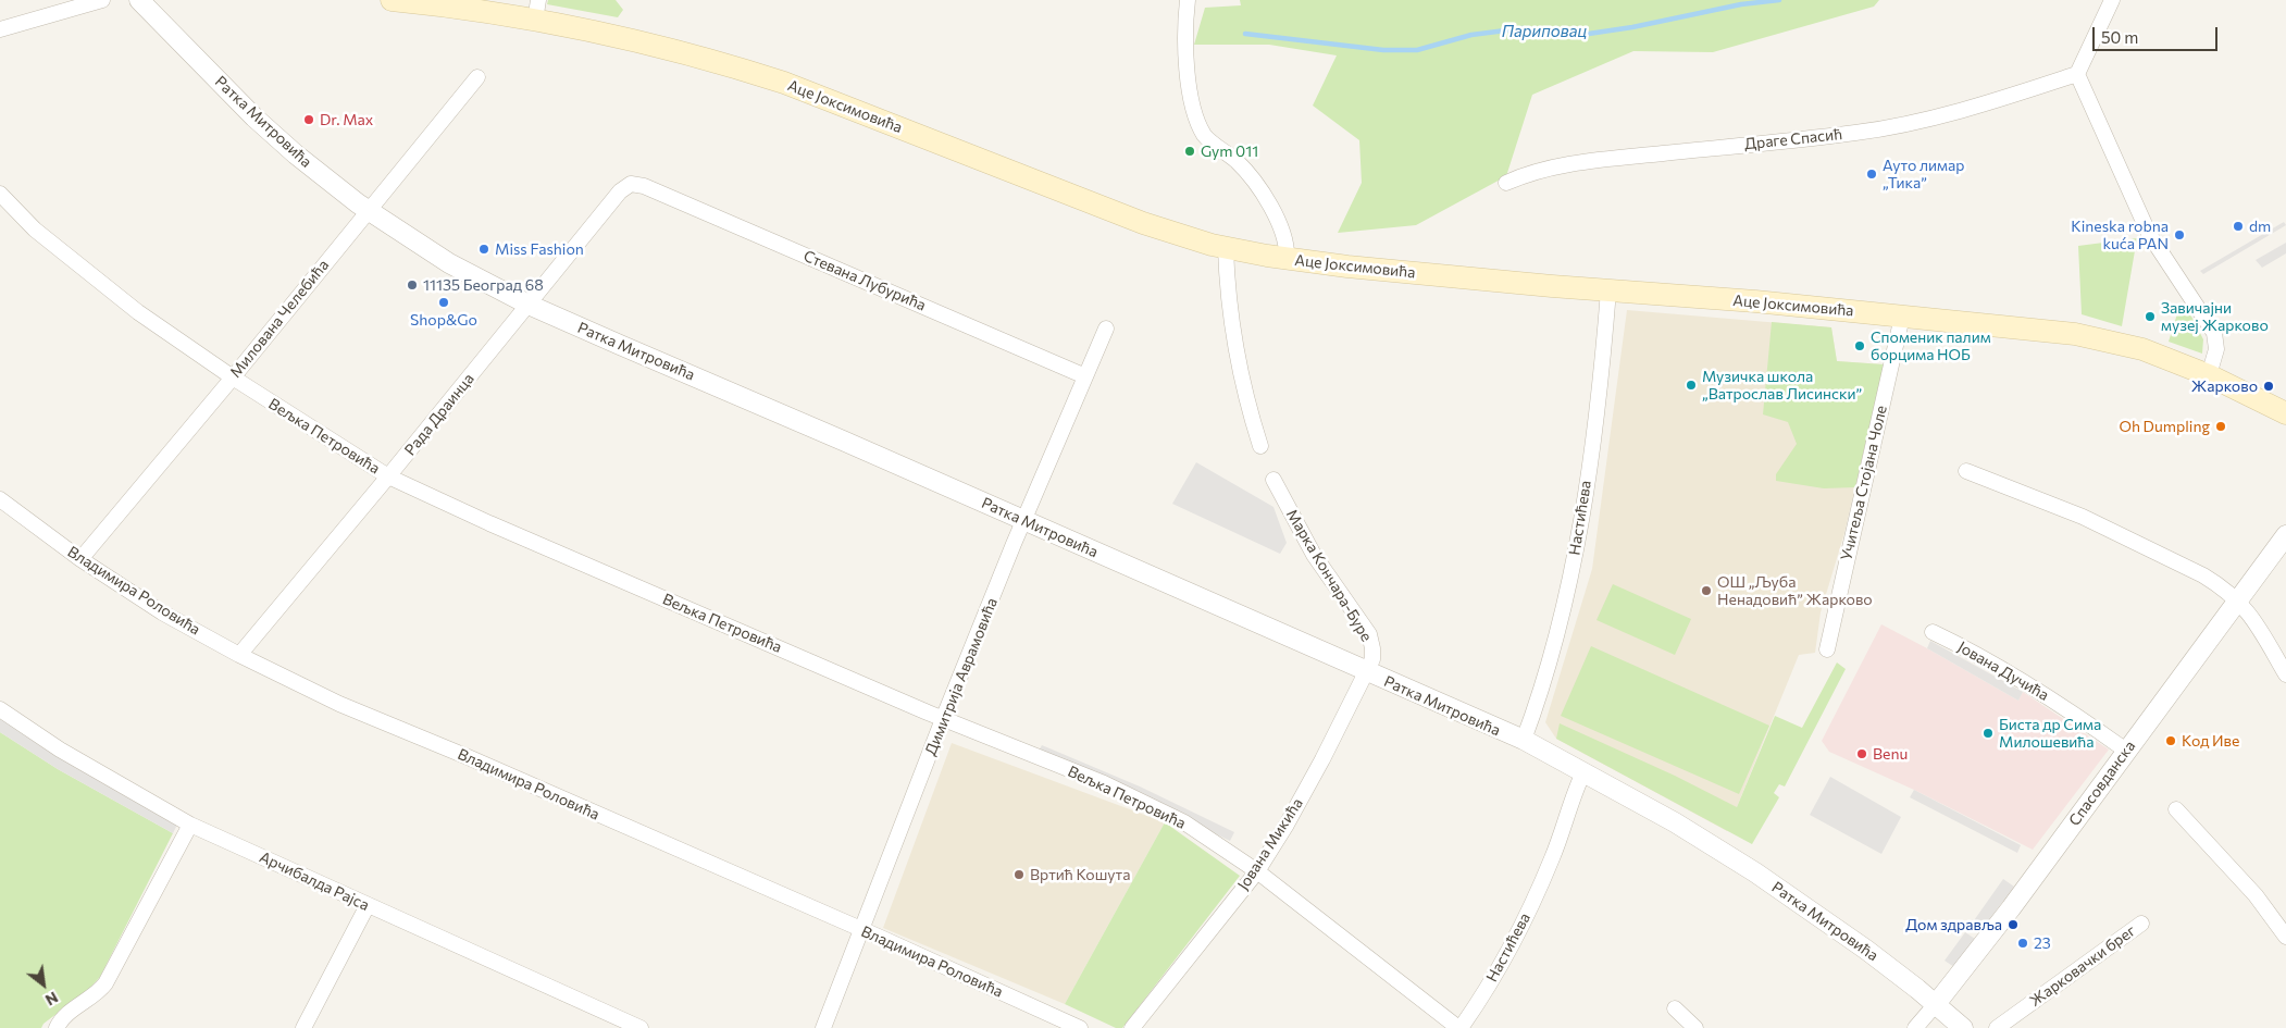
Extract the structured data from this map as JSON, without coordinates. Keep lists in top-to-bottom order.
{
  "streets": {
    "main road": ["Аце Јоксимовића"],
    "street": [
      "Ратка Митровића",
      "Драге Спасић",
      "Стевана Лубурића",
      "Милована Челебића",
      "Рада Драинца",
      "Вељка Петровића",
      "Учитеља Стојана Чоле",
      "Настићева",
      "Марка Кончара-Буре",
      "Владимира Роловића",
      "Јована Дучића",
      "Димитрија Аврамовића",
      "Спасовданска",
      "Јована Микића",
      "Арчибалда Рајса",
      "Жарковачки брег"
    ]
  },
  "crossings": [
    ["Аце Јоксимовића", "Учитеља Стојана Чоле"],
    ["Аце Јоксимовића", "Настићева"],
    ["Ратка Митровића", "Милована Челебића"],
    ["Ратка Митровића", "Рада Драинца"],
    ["Ратка Митровића", "Настићева"],
    ["Ратка Митровића", "Марка Кончара-Буре"],
    ["Ратка Митровића", "Димитрија Аврамовића"],
    ["Ратка Митровића", "Спасовданска"],
    ["Ратка Митровића", "Јована Микића"],
    ["Стевана Лубурића", "Рада Драинца"],
    ["Стевана Лубурића", "Димитрија Аврамовића"],
    ["Милована Челебића", "Вељка Петровића"],
    ["Милована Челебића", "Владимира Роловића"],
    ["Рада Драинца", "Вељка Петровића"],
    ["Рада Драинца", "Владимира Роловића"],
    ["Вељка Петровића", "Настићева"],
    ["Вељка Петровића", "Димитрија Аврамовића"],
    ["Вељка Петровића", "Јована Микића"],
    ["Марка Кончара-Буре", "Јована Микића"],
    ["Владимира Роловића", "Димитрија Аврамовића"],
    ["Јована Дучића", "Спасовданска"]
  ],
  "water": ["Париповац"],
  "places": [
    "Dr. Max",
    "Gym 011",
    "Ауто лимар „Тика”",
    "dm",
    "Kineska robna kuća PAN",
    "Miss Fashion",
    "11135 Београд 68",
    "Shop&Go",
    "Завичајни музеј Жарково",
    "Споменик палим борцима НОБ",
    "Музичка школа „Ватрослав Лисински”",
    "Жарково",
    "Oh Dumpling",
    "ОШ „Љуба Ненадовић” Жарково",
    "Биста др Сима Милошевића",
    "Код Иве",
    "Benu",
    "Вртић Кошута",
    "Дом здравља",
    "23"
  ],
  "scale_bar": "50 m",
  "north": "bottom right"
}
